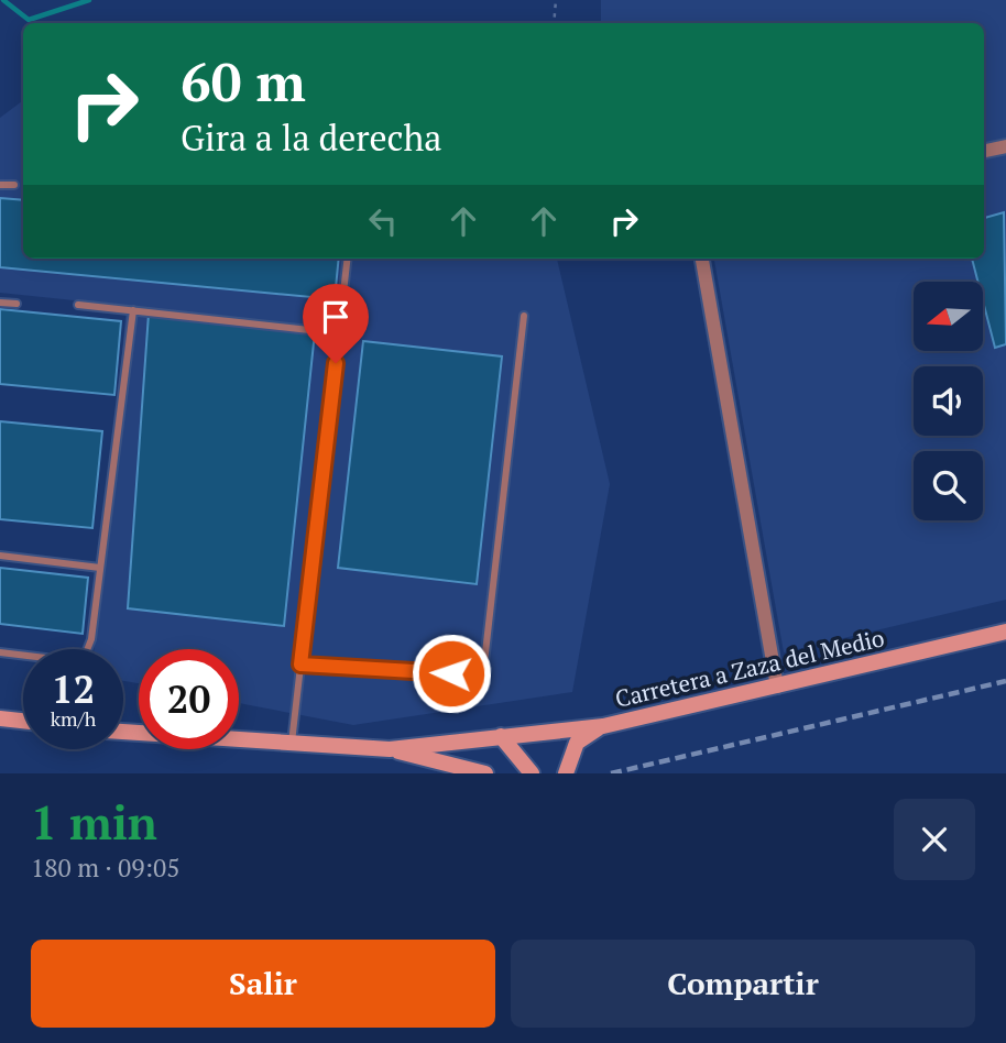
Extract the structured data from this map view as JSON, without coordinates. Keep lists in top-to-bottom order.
{
  "streets": {
    "main road": ["Carretera a Zaza del Medio"]
  },
  "north": "left",
  "page": {
    "turn": ["60 m", "Gira a la derecha"],
    "speed": "12 km/h",
    "limit": "20",
    "heading": ["1 min", "180 m · 09:05"],
    "buttons": ["Salir", "Compartir"]
  }
}
